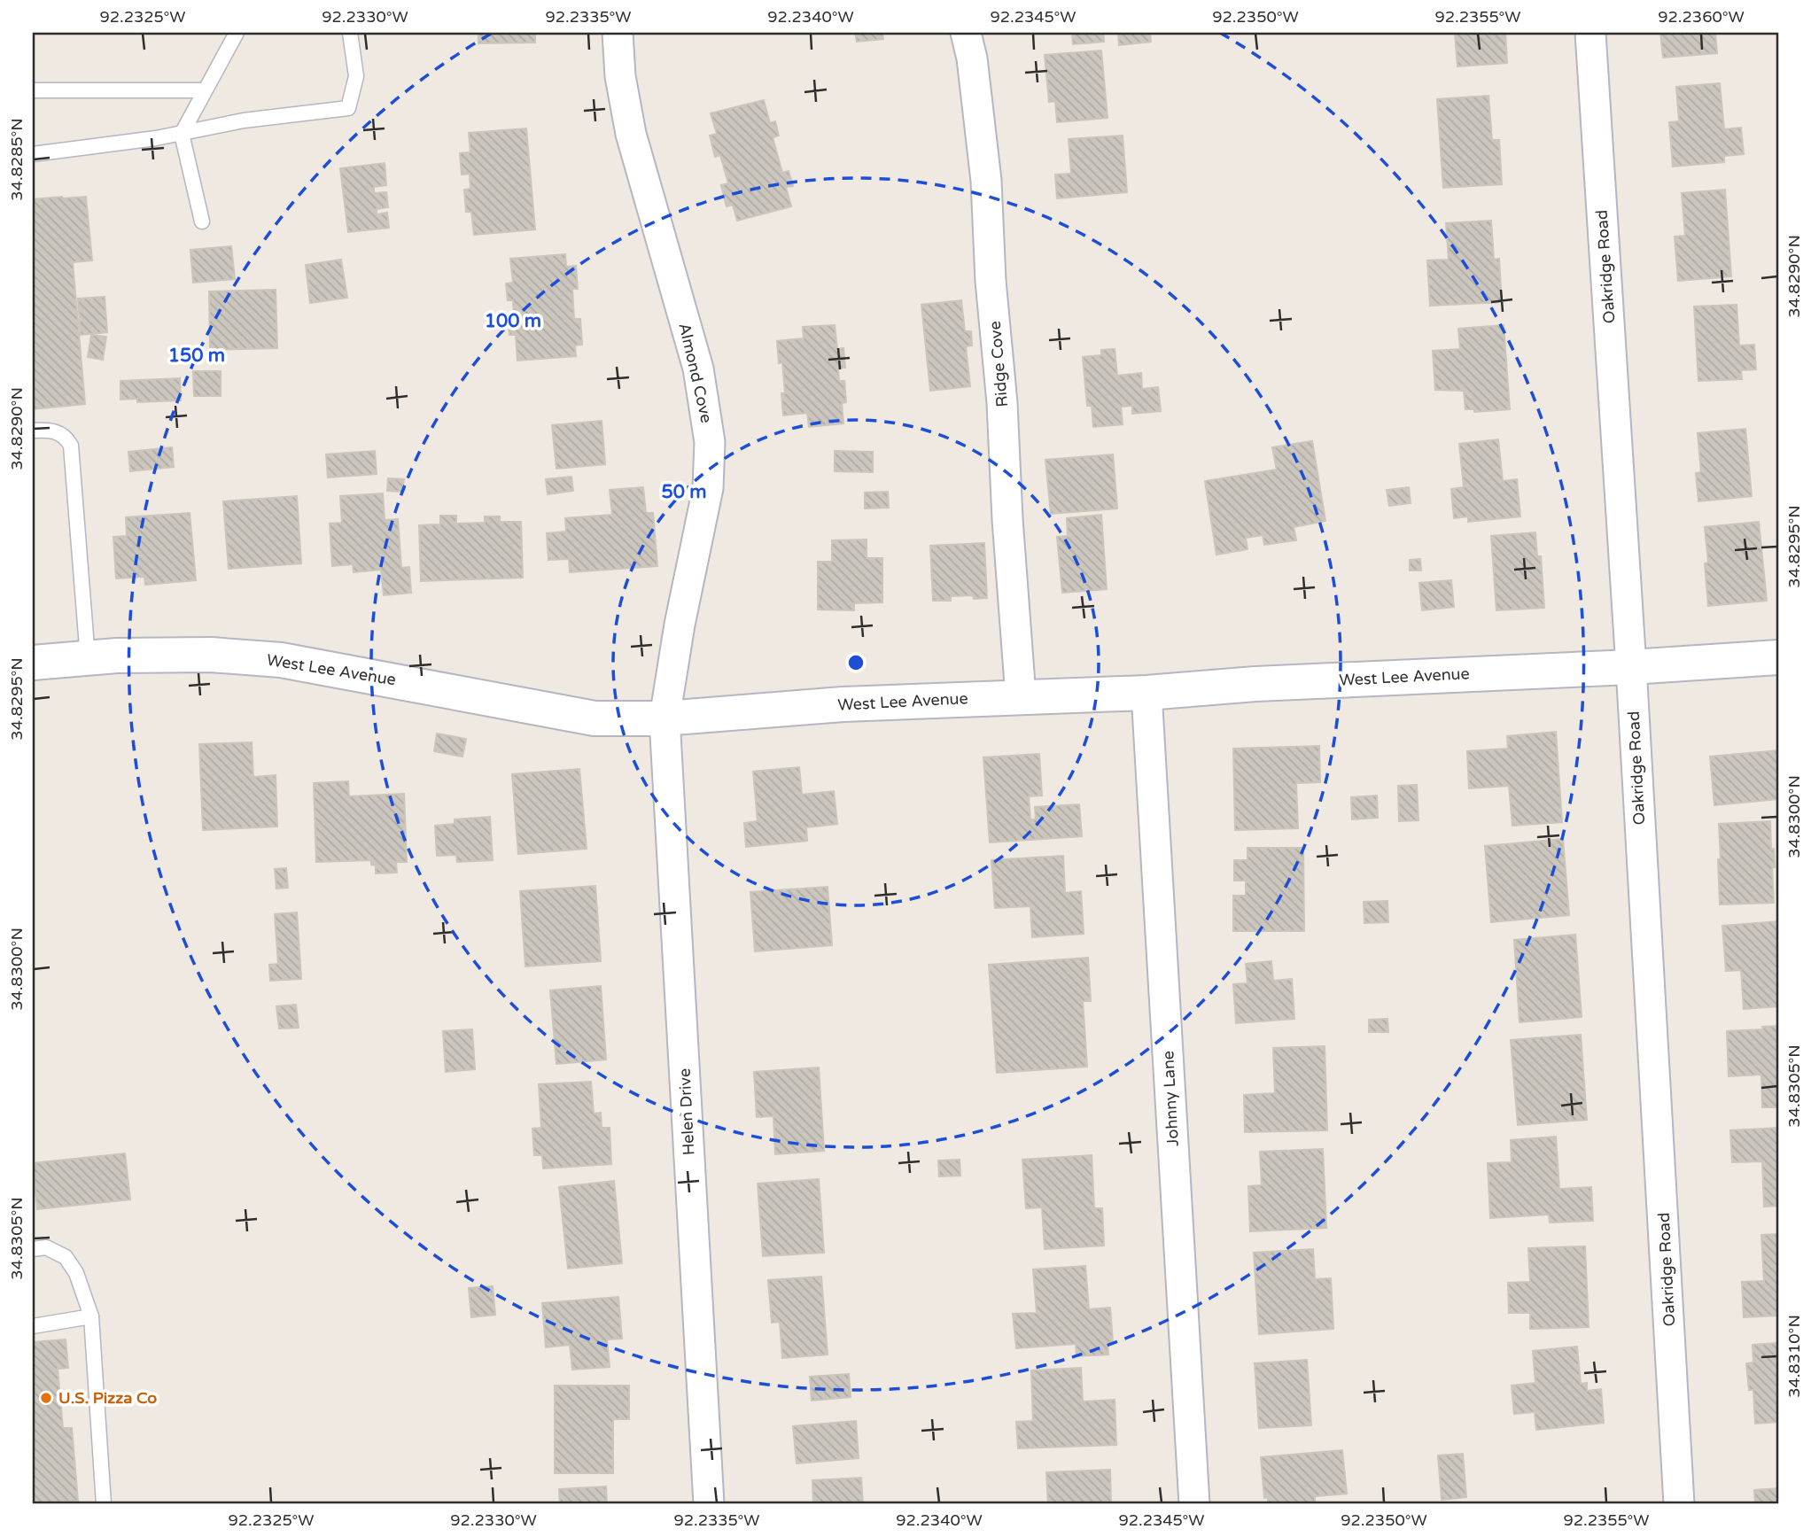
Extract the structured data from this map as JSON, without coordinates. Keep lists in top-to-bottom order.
{
  "streets": {
    "street": [
      "Oakridge Road",
      "Ridge Cove",
      "Almond Cove",
      "West Lee Avenue",
      "Johnny Lane",
      "Helen Drive"
    ]
  },
  "crossings": [
    ["Oakridge Road", "West Lee Avenue"],
    ["Ridge Cove", "West Lee Avenue"],
    ["Almond Cove", "West Lee Avenue"],
    ["Almond Cove", "Helen Drive"],
    ["West Lee Avenue", "Johnny Lane"],
    ["West Lee Avenue", "Helen Drive"]
  ],
  "places": ["U.S. Pizza Co"],
  "coordinates": [
    "92.2325°W",
    "92.2330°W",
    "92.2335°W",
    "92.2340°W",
    "92.2345°W",
    "92.2350°W",
    "92.2355°W",
    "92.2360°W",
    "34.8285°N",
    "34.8290°N",
    "34.8295°N",
    "34.8300°N",
    "34.8305°N",
    "34.8310°N"
  ],
  "rings": ["100 m", "150 m", "50 m"]
}
